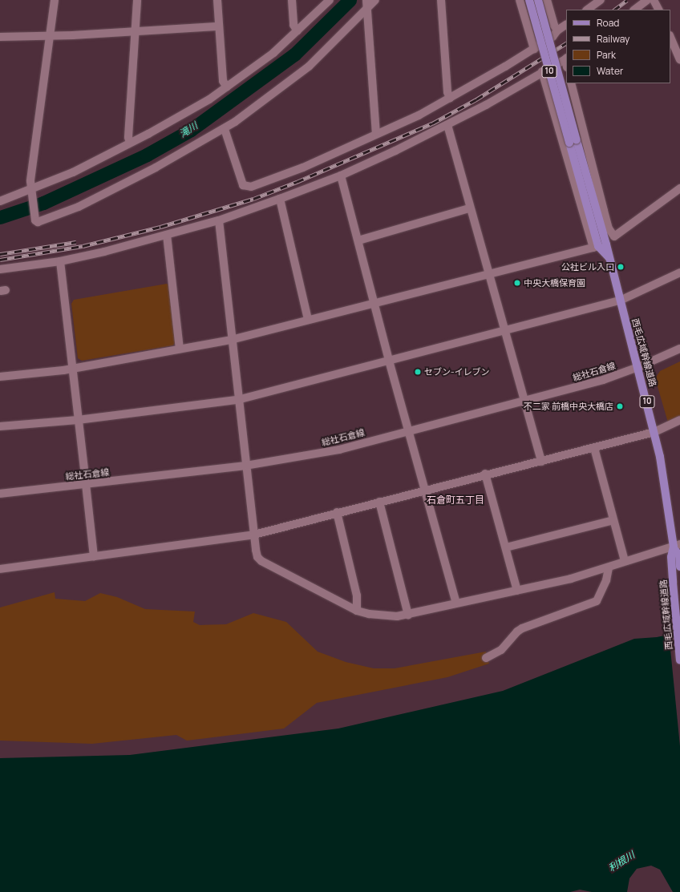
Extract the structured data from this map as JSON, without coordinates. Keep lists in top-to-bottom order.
{
  "streets": {
    "main road": ["10", "西毛広域幹線道路"],
    "street": ["総社石倉線"]
  },
  "crossings": [
    ["西毛広域幹線道路", "総社石倉線"]
  ],
  "districts": ["石倉町五丁目"],
  "water": ["滝川", "利根川"],
  "places": [
    "公社ビル入口",
    "中央大橋保育園",
    "セブン-イレブン",
    "不二家 前橋中央大橋店"
  ],
  "legend": [
    "Road",
    "Railway",
    "Park",
    "Water"
  ]
}
